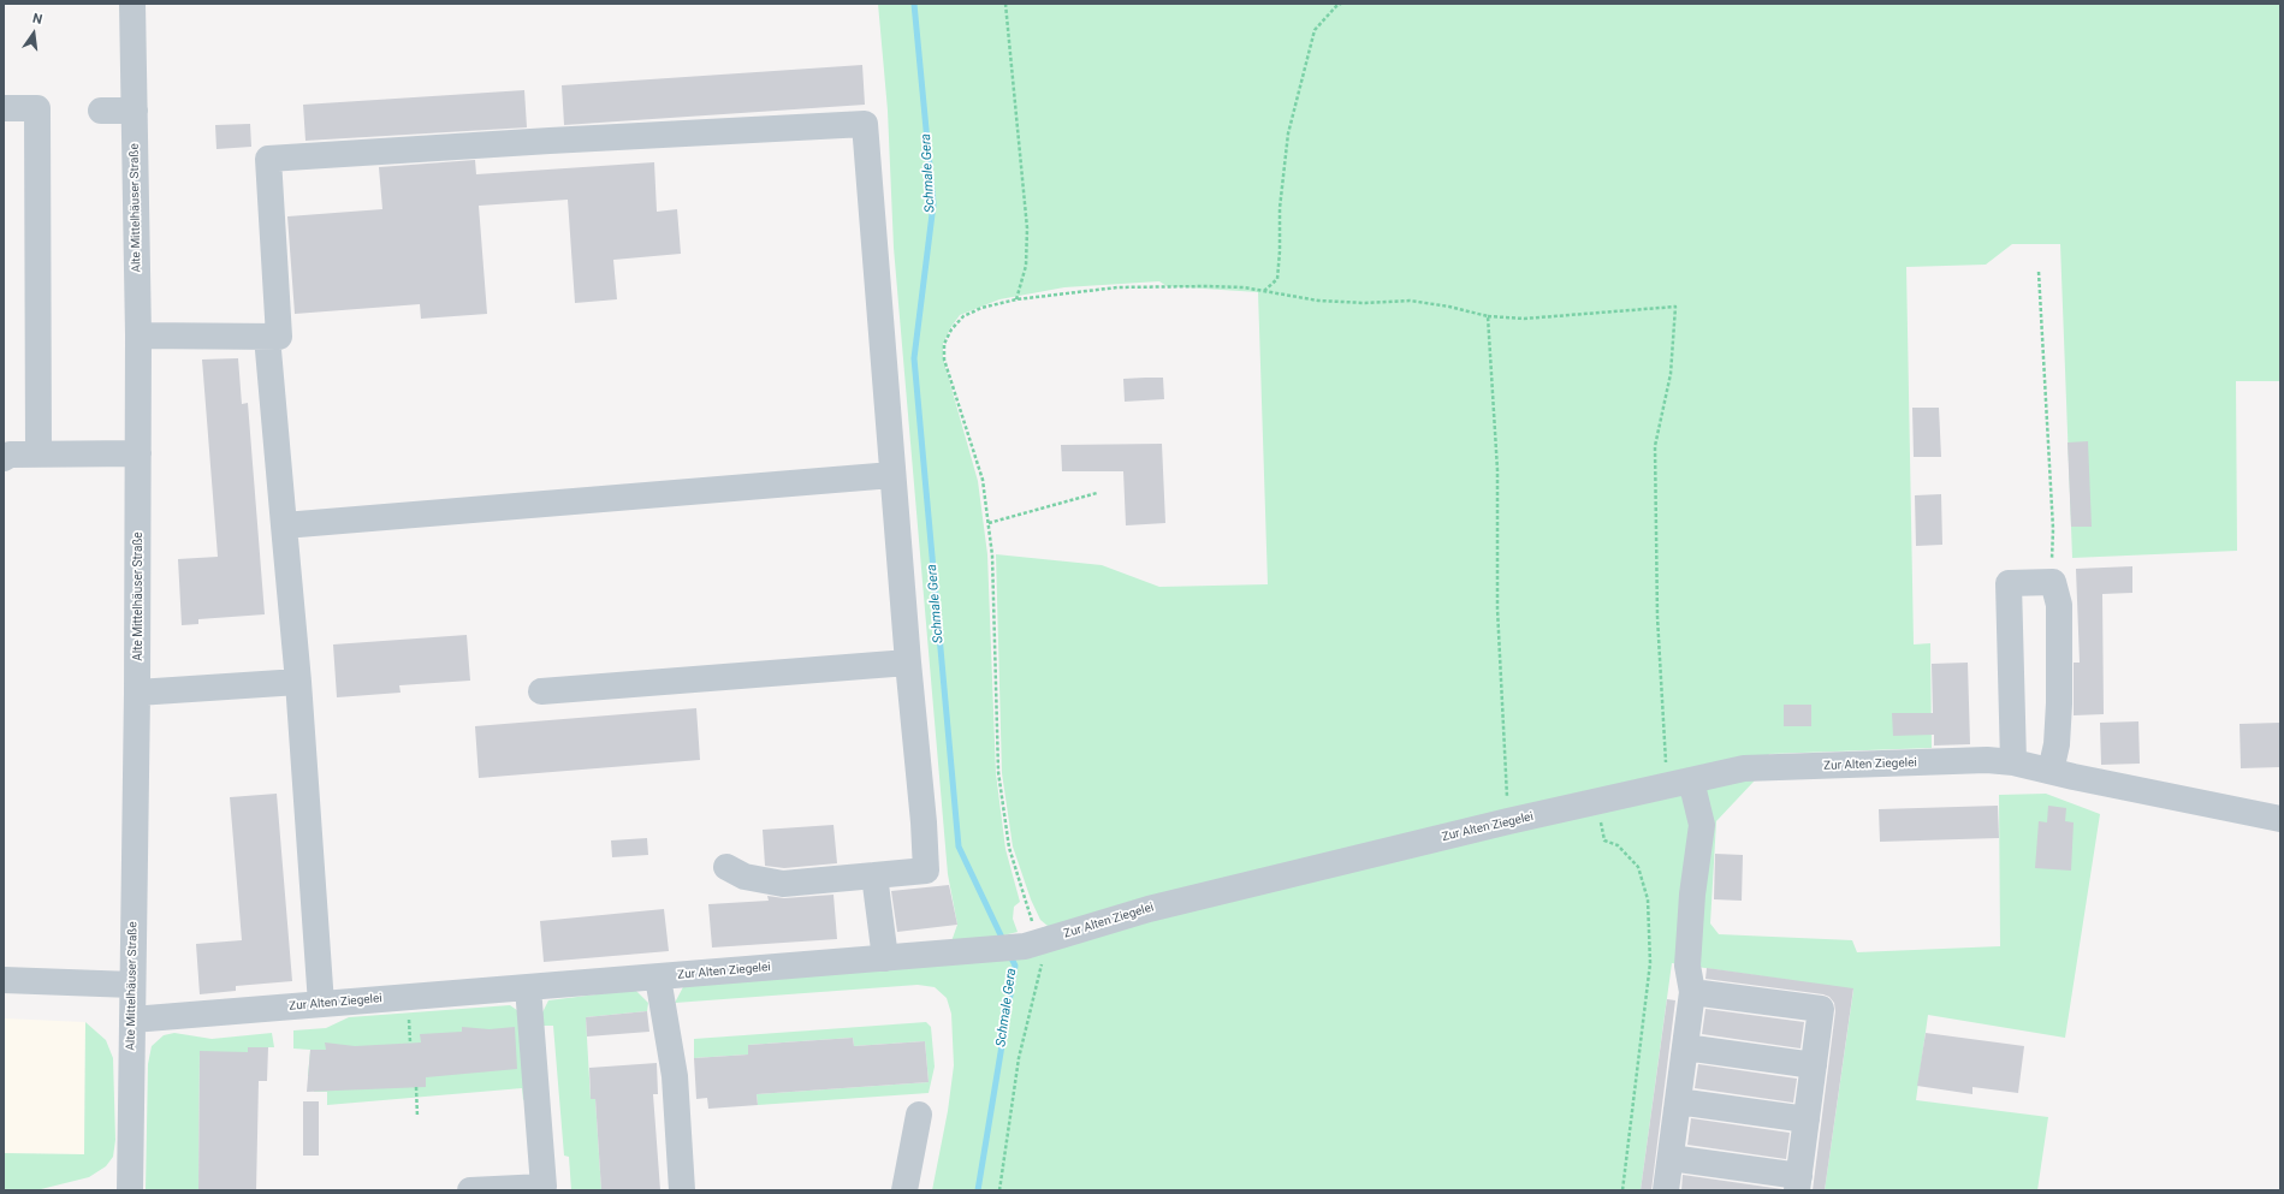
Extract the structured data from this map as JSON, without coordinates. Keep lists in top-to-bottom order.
{
  "streets": {
    "street": ["Alte Mittelhäuser Straße", "Zur Alten Ziegelei"]
  },
  "crossings": [
    ["Alte Mittelhäuser Straße", "Zur Alten Ziegelei"]
  ],
  "water": ["Schmale Gera"],
  "north": "top"
}
